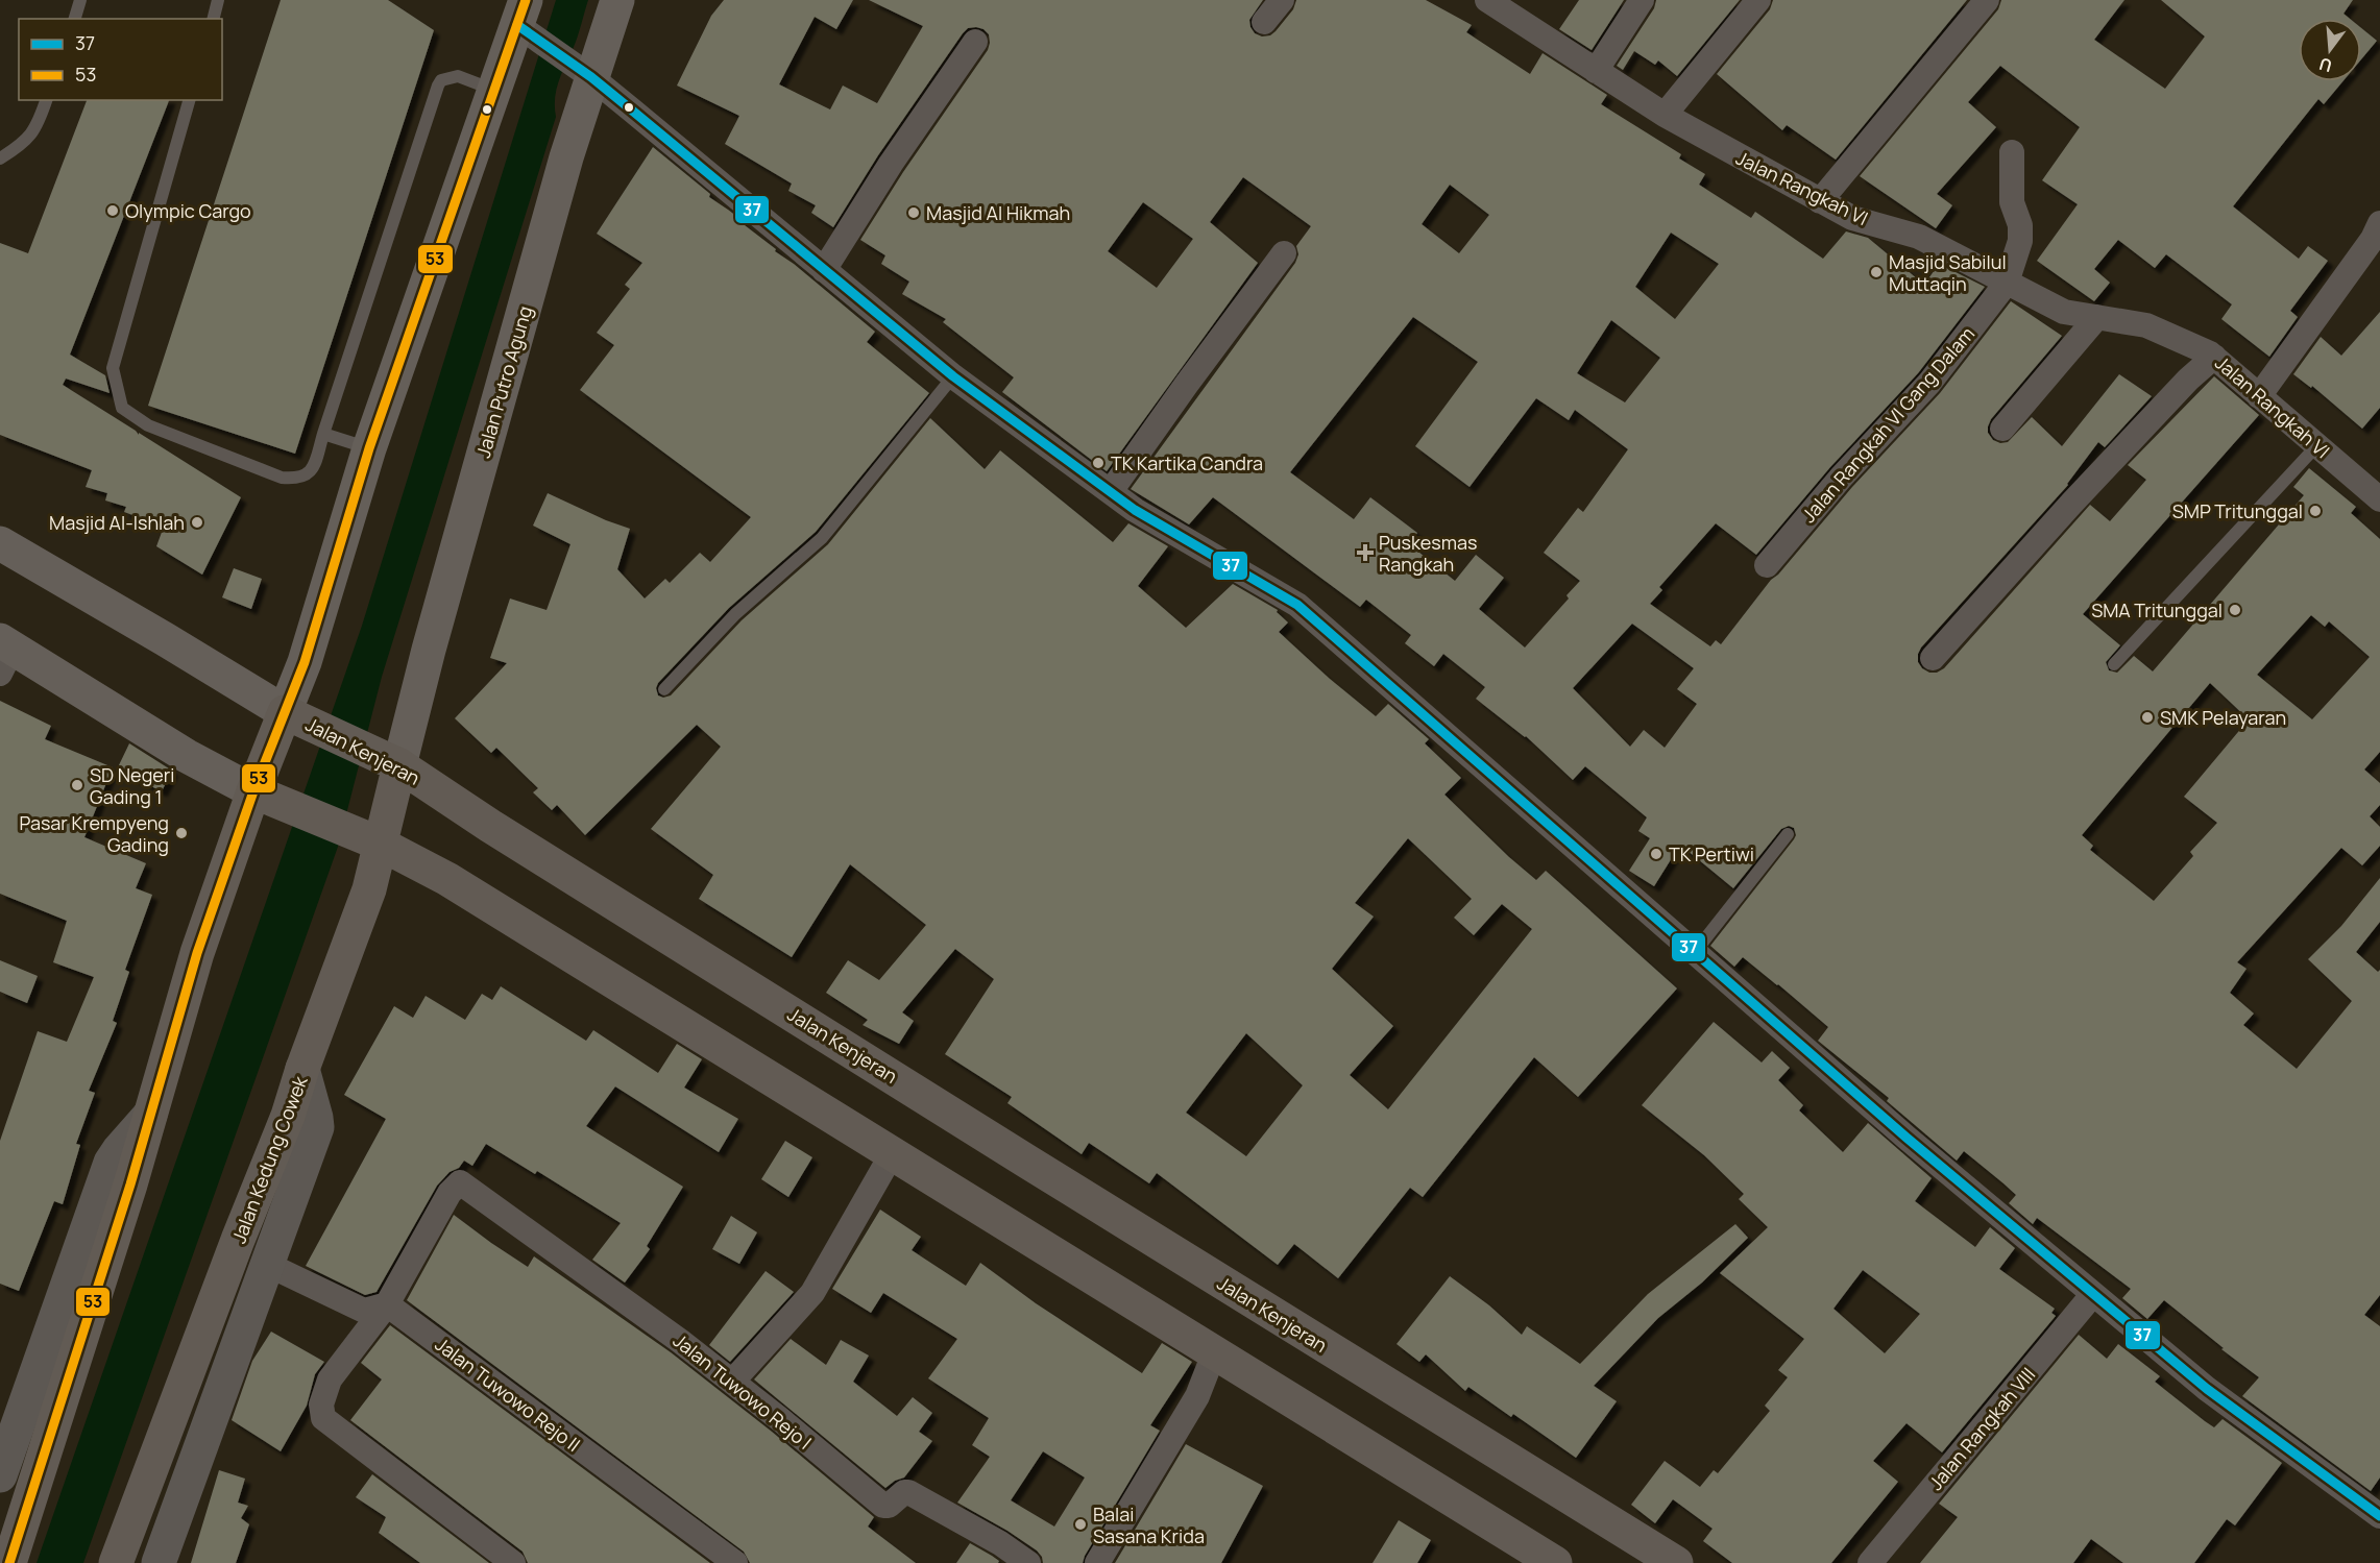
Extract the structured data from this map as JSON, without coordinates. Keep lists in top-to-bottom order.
{
  "streets": {
    "highway": ["Jalan Kenjeran", "Jalan Kedung Cowek"],
    "main road": ["Jalan Putro Agung"],
    "street": [
      "Jalan Rangkah VI",
      "Jalan Rangkah VI Gang Dalam",
      "Jalan Tuwowo Rejo I",
      "Jalan Tuwowo Rejo II",
      "Jalan Rangkah VIII"
    ]
  },
  "crossings": [
    ["Jalan Rangkah VI", "Jalan Rangkah VI Gang Dalam"],
    ["Jalan Putro Agung", "Jalan Kenjeran"],
    ["Jalan Tuwowo Rejo I", "Jalan Tuwowo Rejo II"]
  ],
  "places": {
    "other": [
      "Olympic Cargo",
      "Masjid Al Hikmah",
      "Masjid Sabilul Muttaqin",
      "TK Kartika Candra",
      "SMP Tritunggal",
      "Masjid Al-Ishlah",
      "SMA Tritunggal",
      "SMK Pelayaran",
      "SD Negeri Gading 1",
      "Pasar Krempyeng Gading",
      "TK Pertiwi",
      "Balai Sasana Krida"
    ],
    "health": ["Puskesmas Rangkah"]
  },
  "lines": ["transit line 53", "transit line 37"],
  "legend": ["37", "53"],
  "north": "bottom"
}
